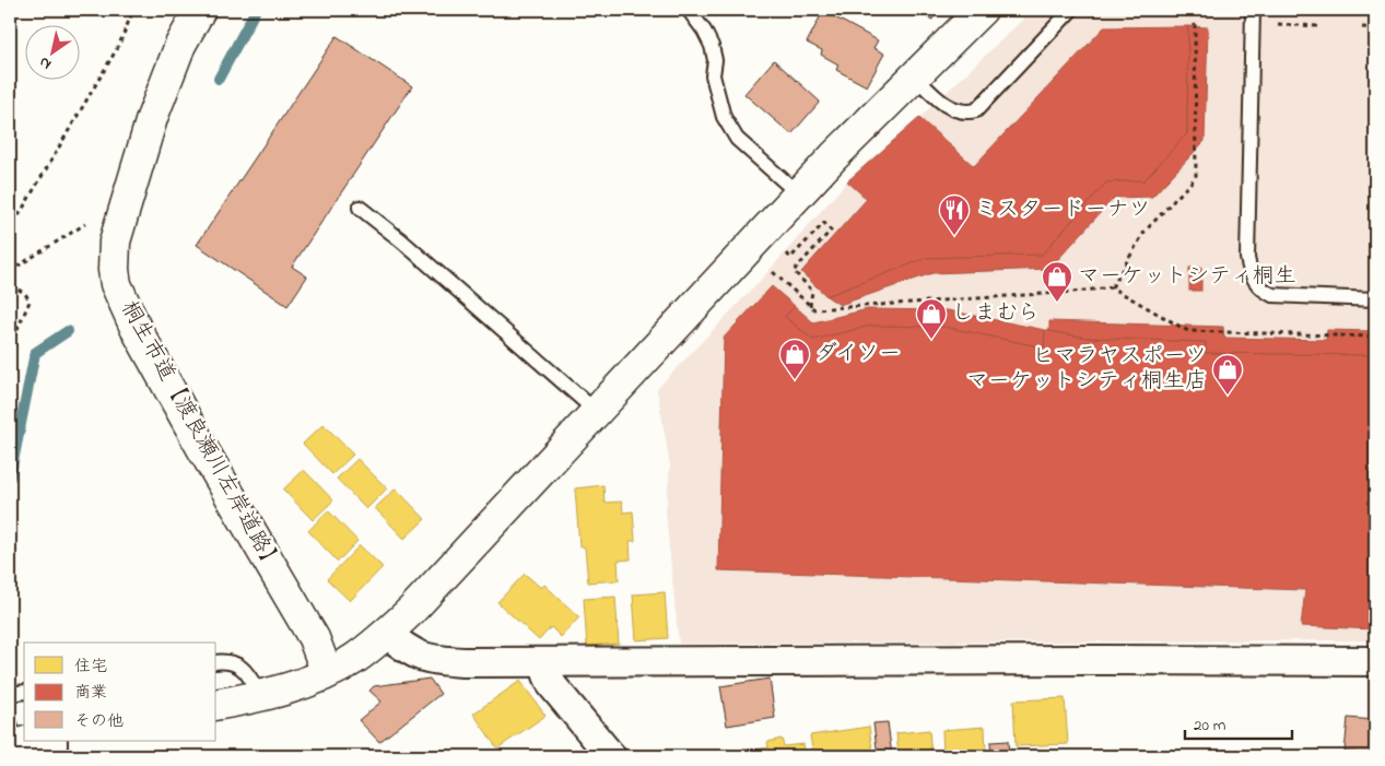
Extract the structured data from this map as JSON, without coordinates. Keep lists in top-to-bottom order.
{
  "streets": {
    "street": ["桐生市道【渡良瀬川左岸道路】"]
  },
  "places": {
    "restaurant": ["ミスタードーナツ"],
    "shop": [
      "マーケットシティ桐生",
      "しまむら",
      "ダイソー",
      "ヒマラヤスポーツ マーケットシティ桐生店"
    ]
  },
  "legend": ["住宅", "商業", "その他"],
  "scale_bar": "20 m",
  "north": "bottom left"
}
